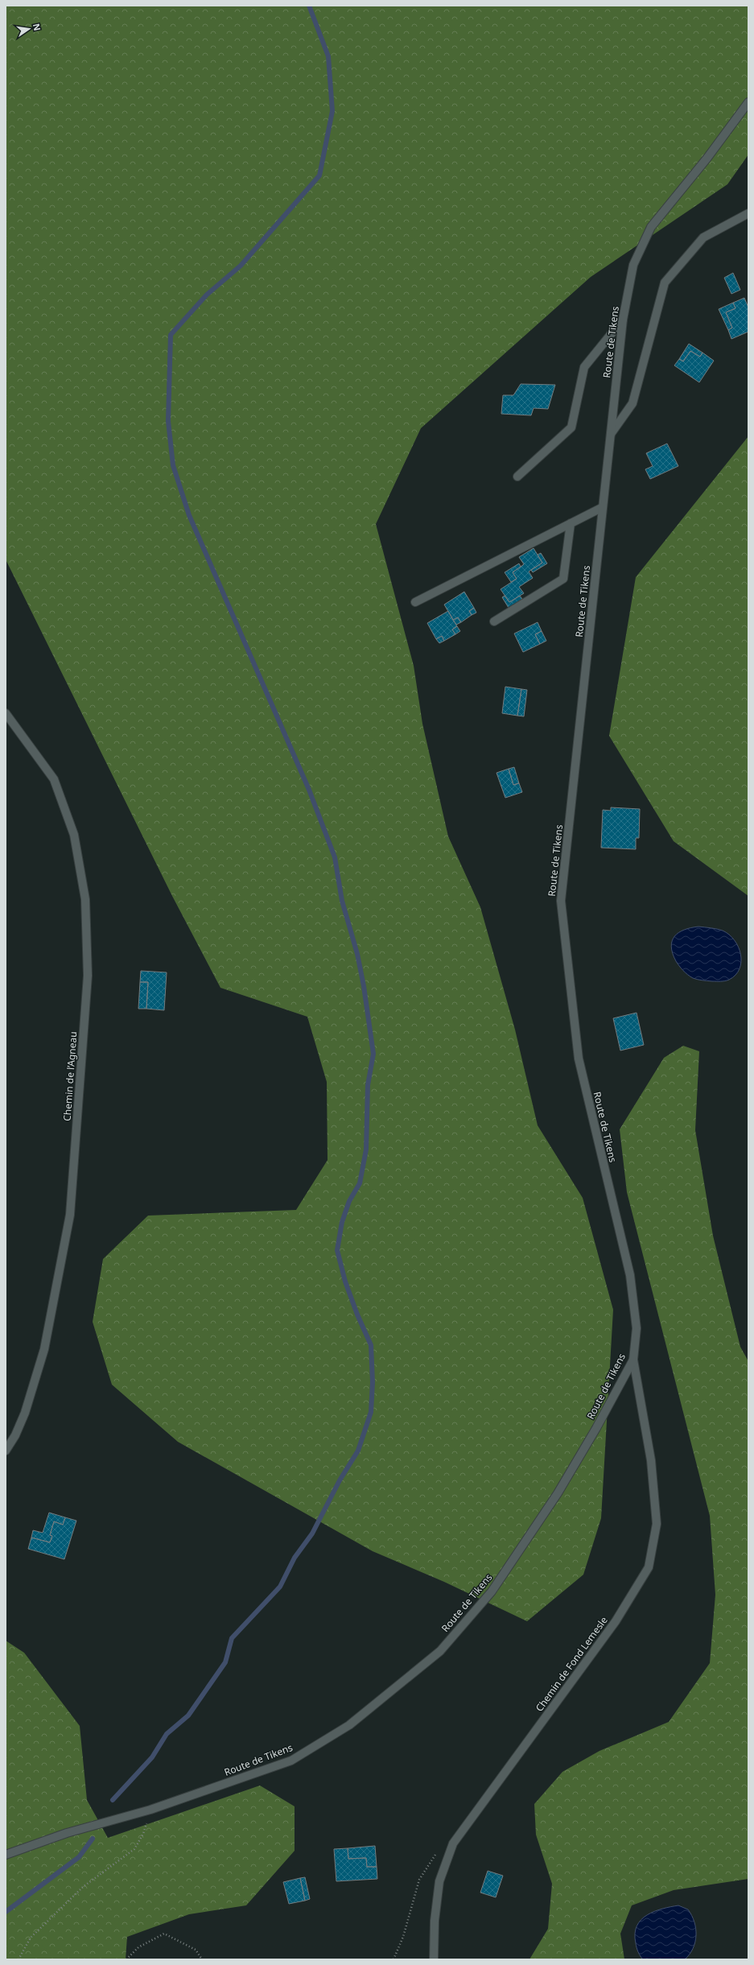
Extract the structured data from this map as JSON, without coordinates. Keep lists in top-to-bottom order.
{
  "streets": {
    "street": ["Route de Tikens", "Chemin de l’Agneau", "Chemin de Fond Lemesle"]
  },
  "crossings": [
    ["Route de Tikens", "Chemin de Fond Lemesle"]
  ],
  "north": "right"
}
